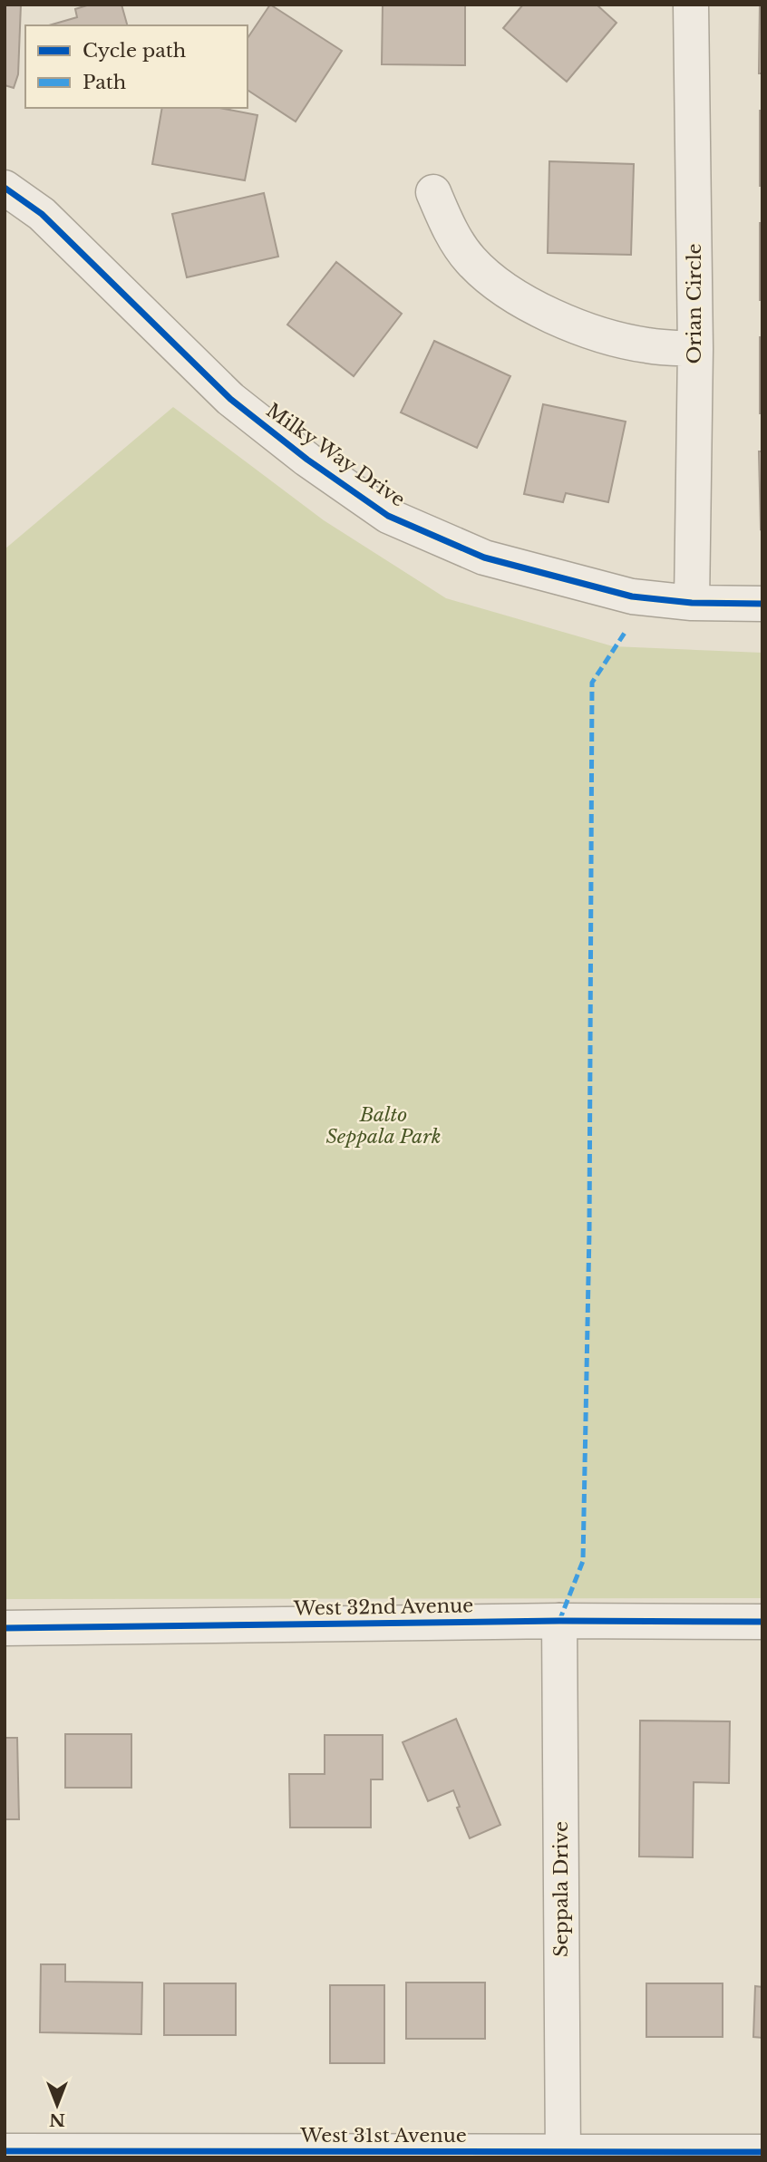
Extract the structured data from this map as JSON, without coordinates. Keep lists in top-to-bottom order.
{
  "streets": {
    "street": [
      "Orian Circle",
      "Milky Way Drive",
      "West 32nd Avenue",
      "Seppala Drive",
      "West 31st Avenue"
    ]
  },
  "crossings": [
    ["Orian Circle", "Milky Way Drive"],
    ["West 32nd Avenue", "Seppala Drive"],
    ["Seppala Drive", "West 31st Avenue"]
  ],
  "parks": ["Balto Seppala Park"],
  "legend": ["Cycle path", "Path"],
  "north": "bottom"
}
